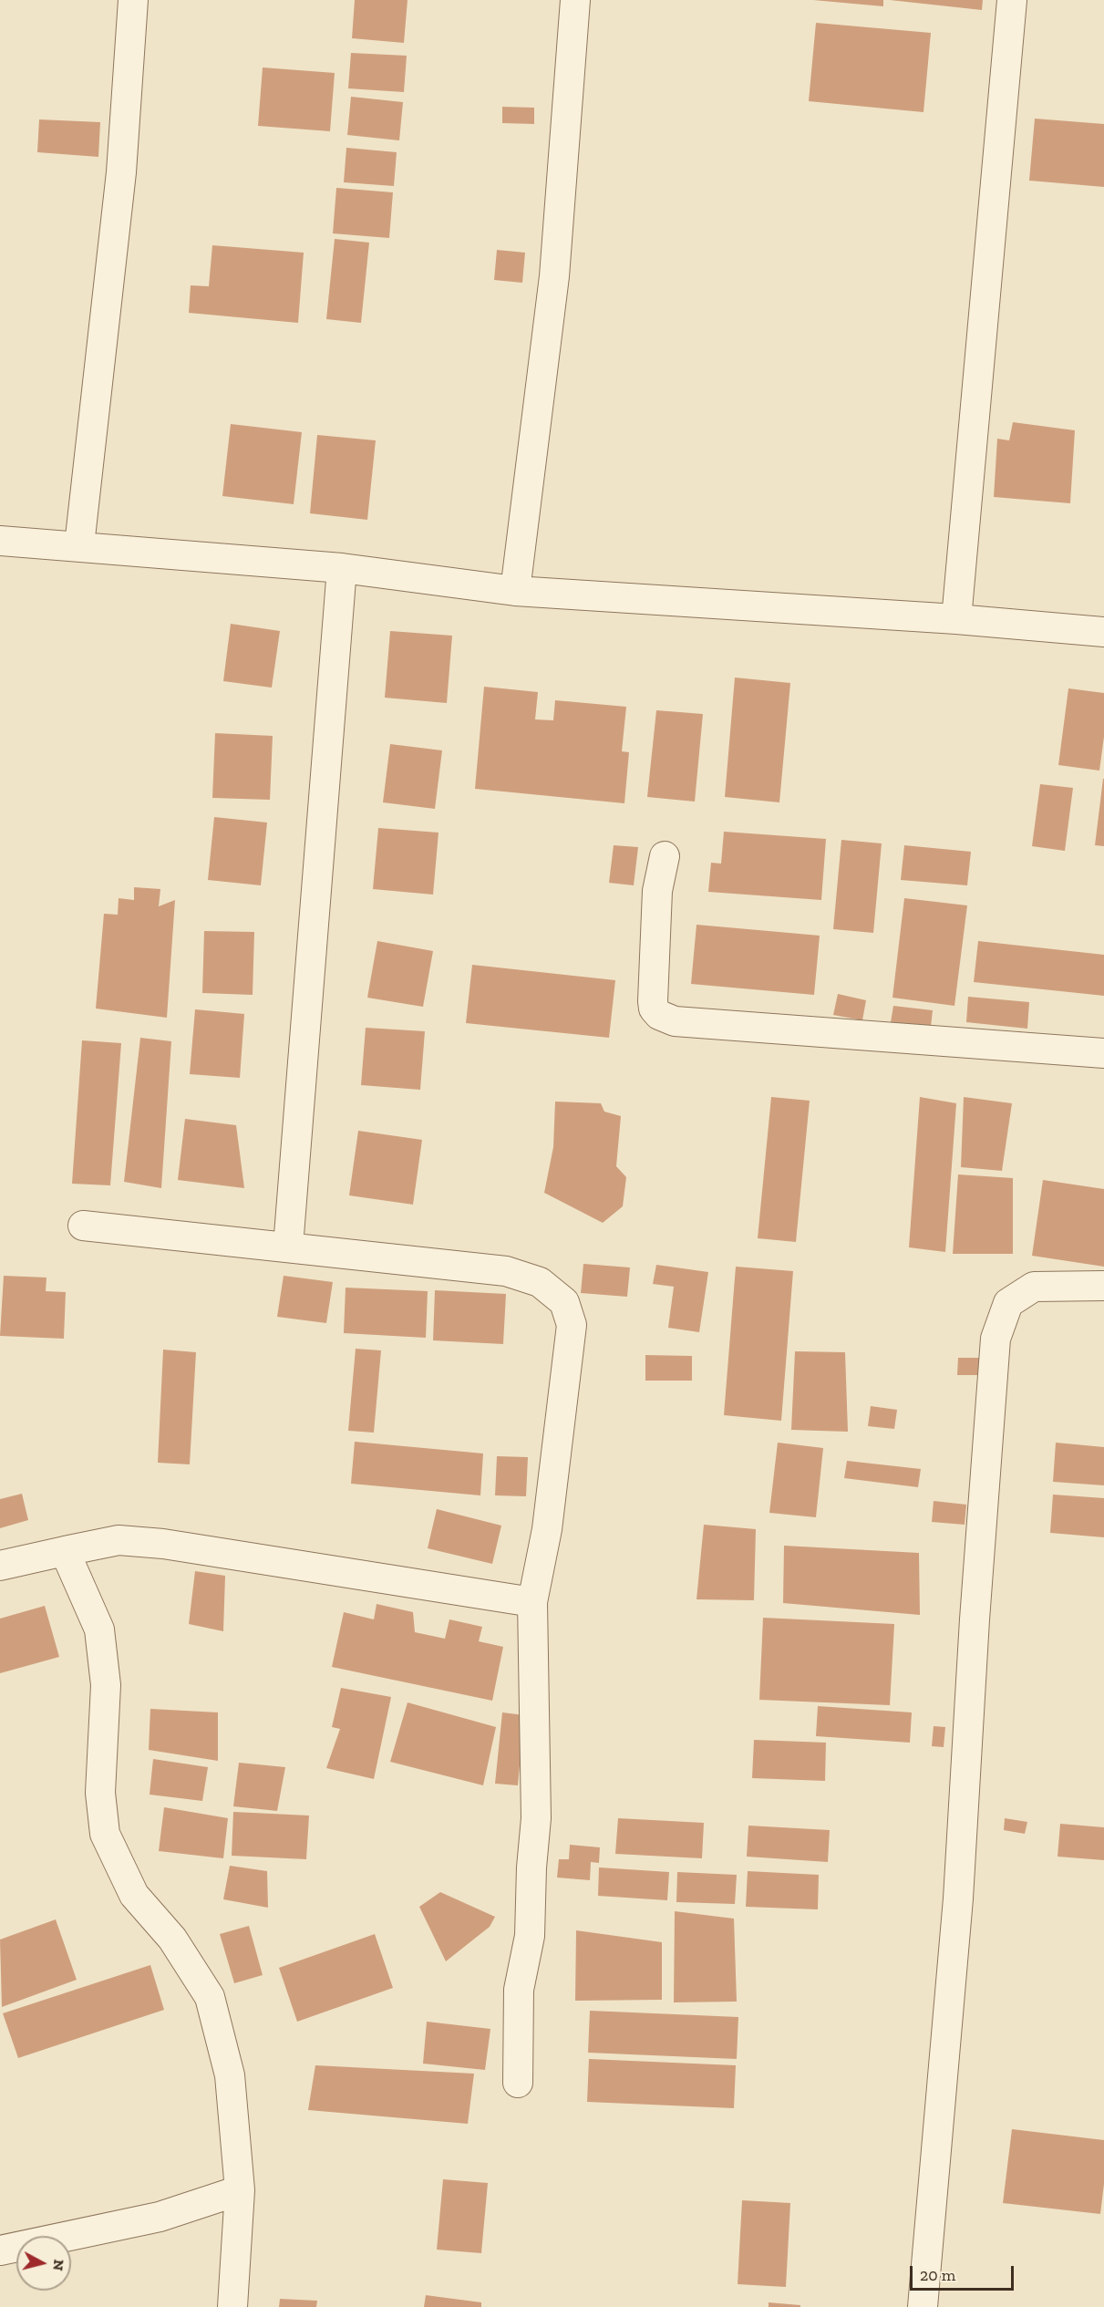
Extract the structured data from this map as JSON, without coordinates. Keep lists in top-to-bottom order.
{
  "scale_bar": "20 m",
  "north": "right"
}
